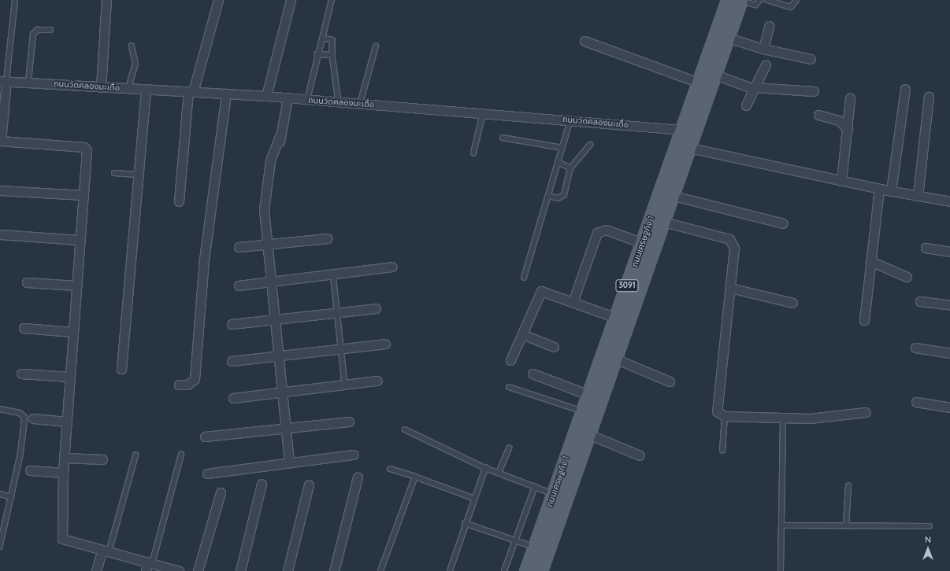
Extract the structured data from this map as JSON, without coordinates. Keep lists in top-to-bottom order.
{
  "streets": {
    "main road": ["ถนนเศรษฐกิจ 1", "3091"],
    "street": ["ถนนวัดคลองมะเดื่อ"]
  },
  "crossings": [
    ["ถนนวัดคลองมะเดื่อ", "ถนนเศรษฐกิจ 1"]
  ],
  "north": "top"
}
